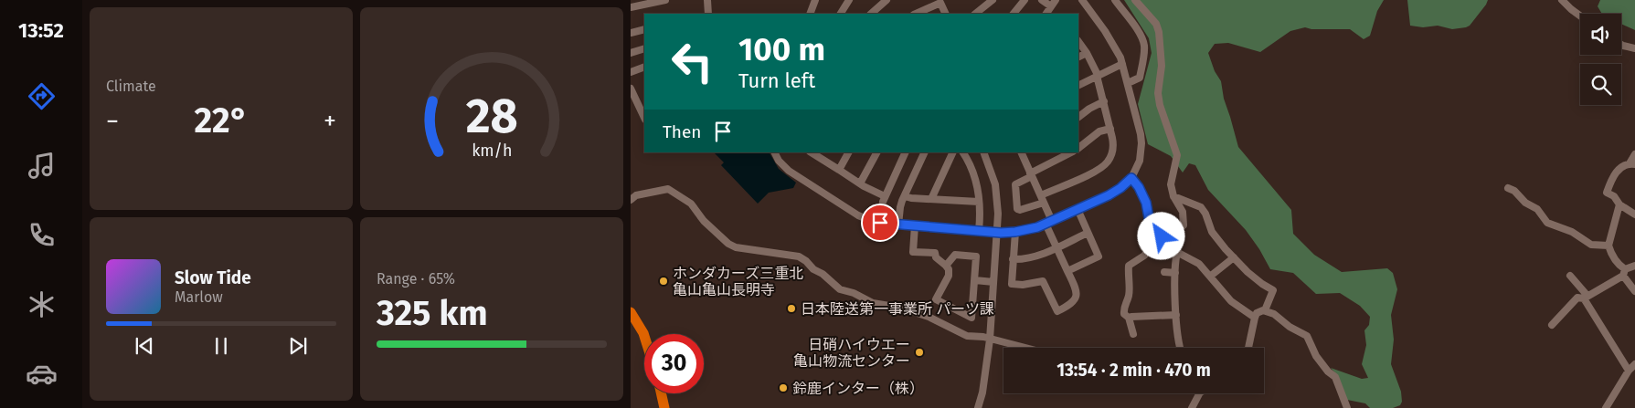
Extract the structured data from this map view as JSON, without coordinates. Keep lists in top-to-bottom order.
{
  "places": [
    "ホンダカーズ三重北 亀山亀山長明寺",
    "日本陸送第一事業所 パーツ課",
    "日硝ハイウエー 亀山物流センター",
    "鈴鹿インター（株）"
  ],
  "page": {
    "tabs": "13:52",
    "tile": [
      "Climate",
      ["Range · 65%", "325 km"]
    ],
    "turn": ["100 m", "Turn left"],
    "heat": ["−", "22°", "+"],
    "then": "Then",
    "song": ["Slow Tide", "Marlow"],
    "limit": "30",
    "trip": "13:54 · 2 min · 470 m",
    "gauge": ["28", "km/h"]
  }
}
